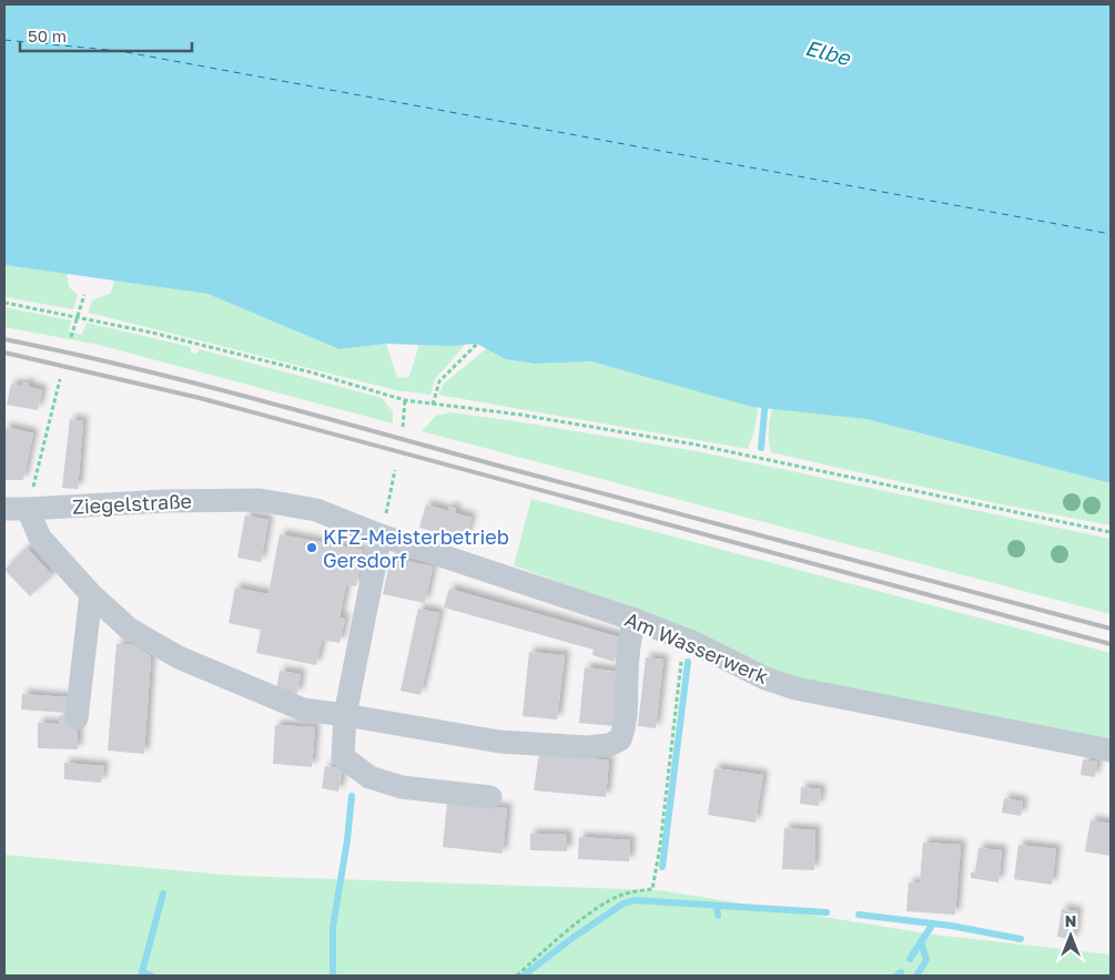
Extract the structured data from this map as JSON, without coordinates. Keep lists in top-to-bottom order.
{
  "streets": {
    "street": ["Ziegelstraße", "Am Wasserwerk"]
  },
  "crossings": [
    ["Ziegelstraße", "Am Wasserwerk"]
  ],
  "water": ["Elbe"],
  "places": ["KFZ-Meisterbetrieb Gersdorf"],
  "scale_bar": "50 m",
  "north": "top"
}
